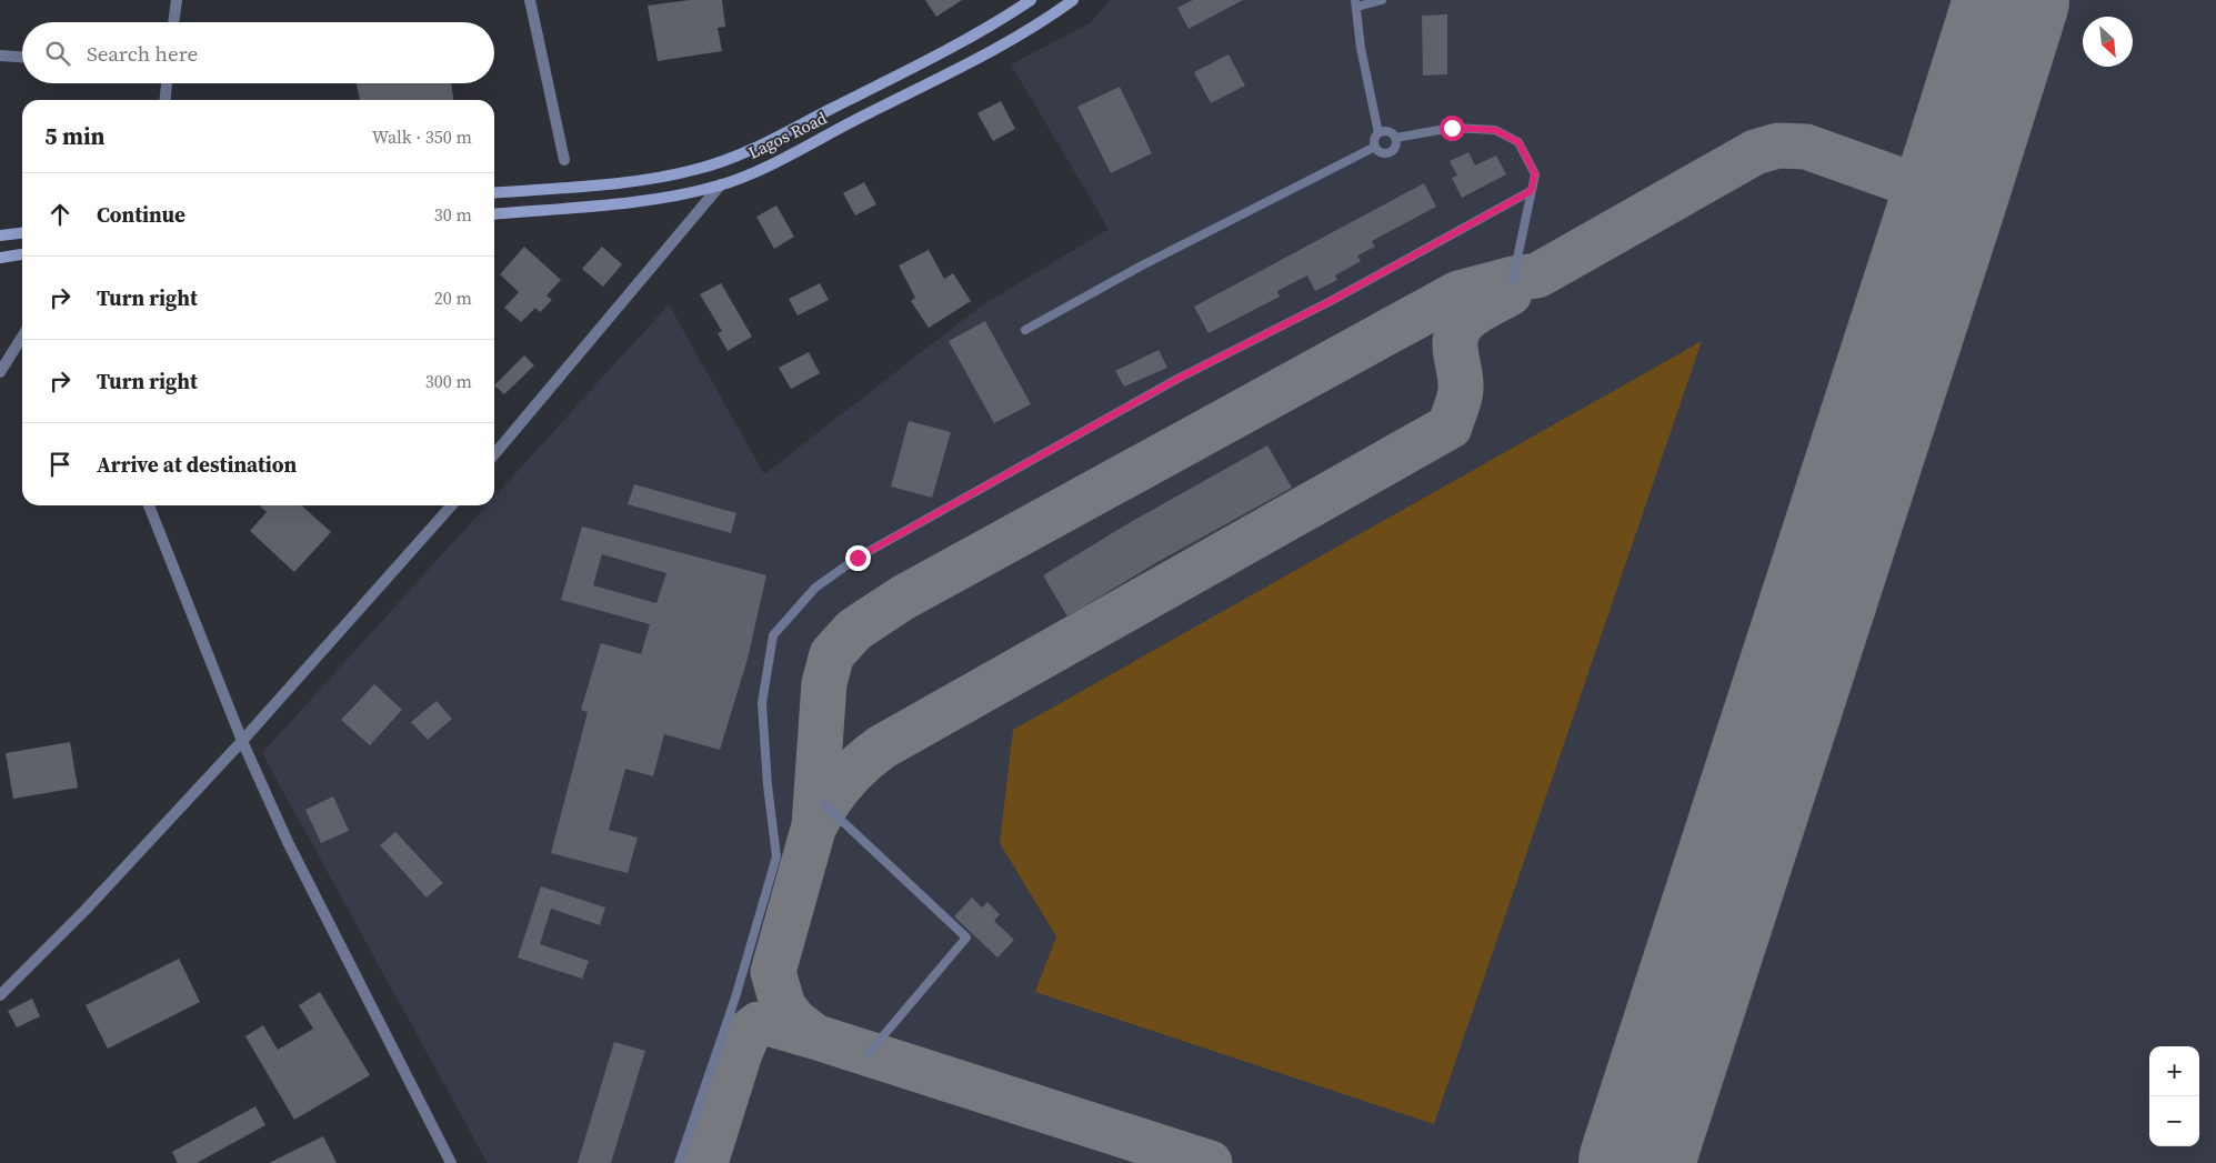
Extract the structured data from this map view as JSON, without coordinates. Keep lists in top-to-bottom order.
{
  "streets": {
    "main road": ["Lagos Road"]
  },
  "north": "bottom right",
  "page": {
    "search": "Search here",
    "heading": ["5 min", "Walk · 350 m"],
    "list": [
      ["Continue", "30 m"],
      ["Turn right", "20 m"],
      ["Turn right", "300 m"],
      "Arrive at destination"
    ],
    "map_buttons": ["+", "−"]
  }
}
